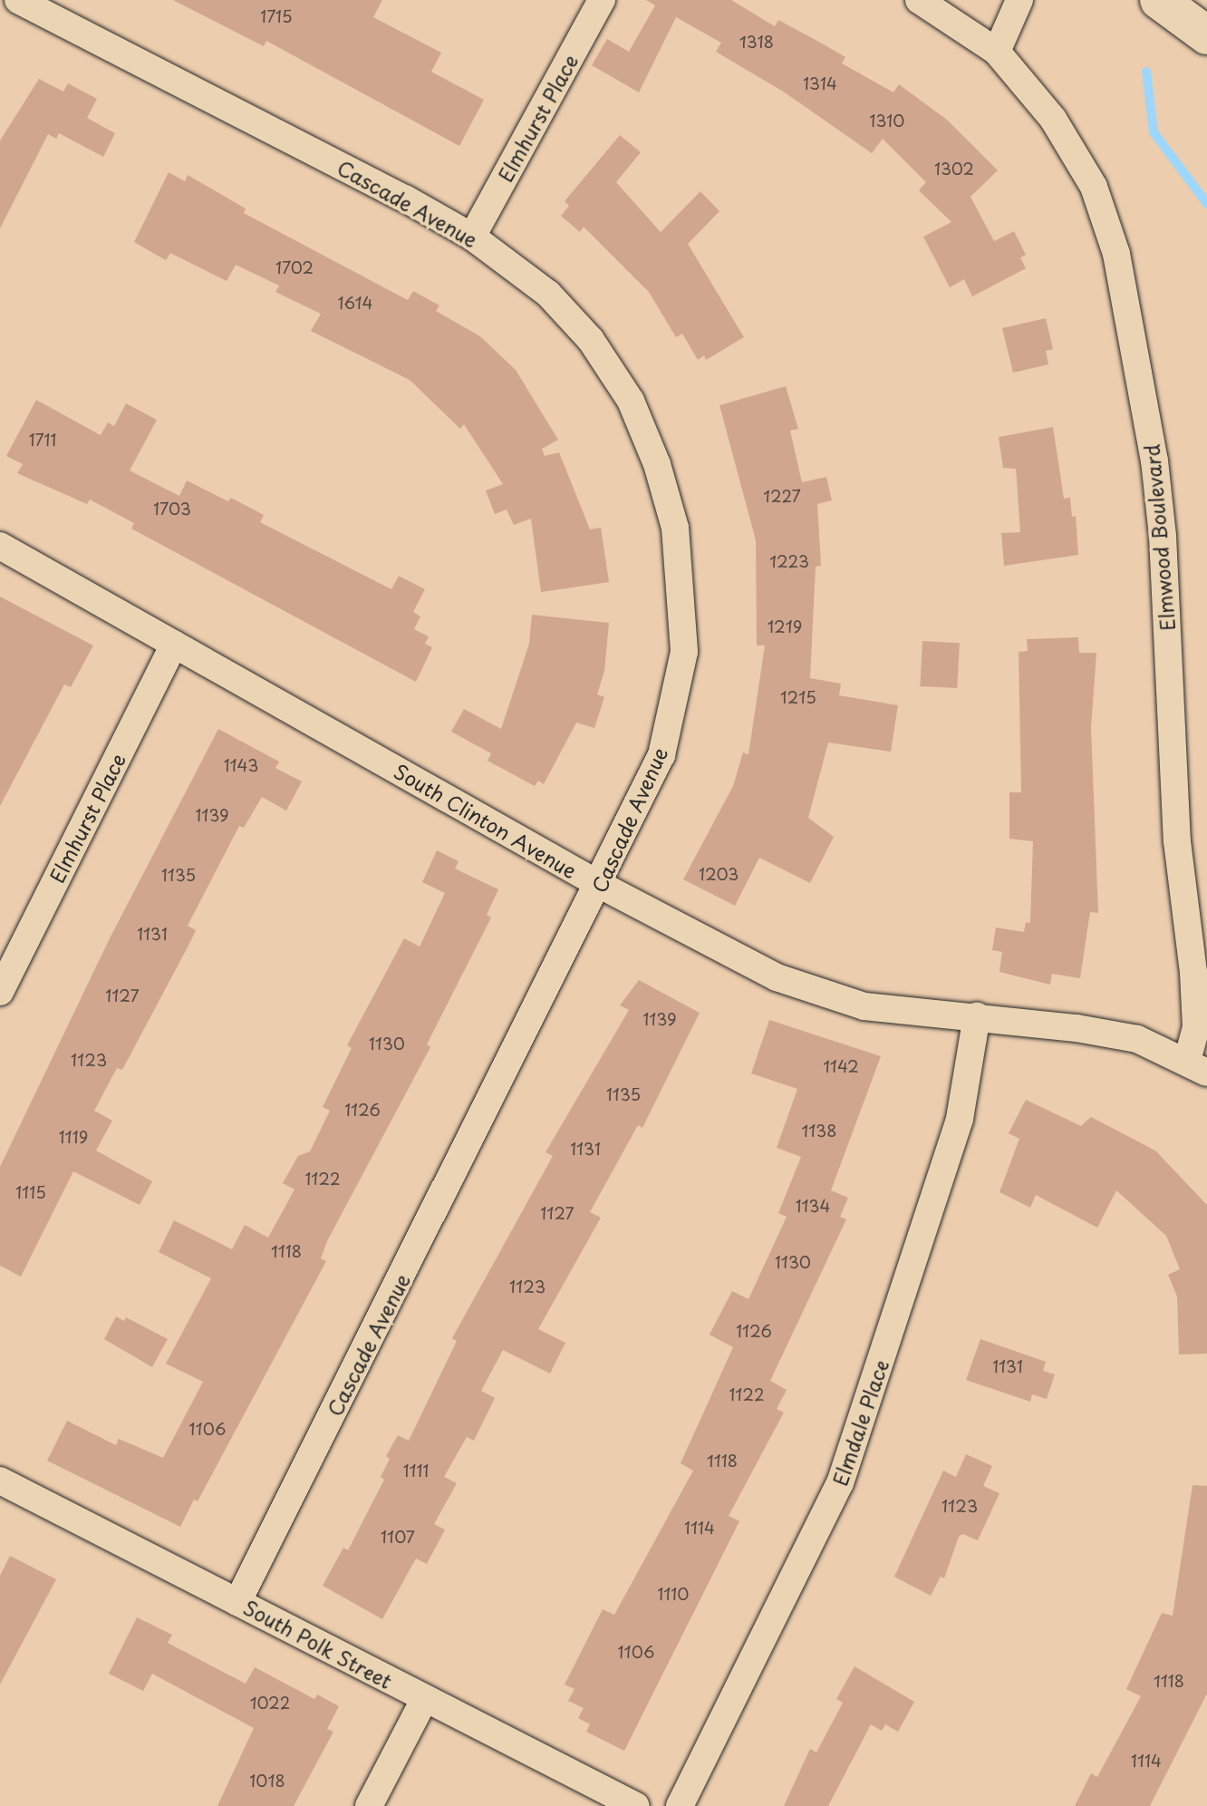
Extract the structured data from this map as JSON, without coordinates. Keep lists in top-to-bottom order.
{
  "streets": {
    "street": [
      "Elmhurst Place",
      "Cascade Avenue",
      "Elmwood Boulevard",
      "South Clinton Avenue",
      "Elmdale Place",
      "South Polk Street"
    ]
  },
  "crossings": [
    ["Elmhurst Place", "Cascade Avenue"],
    ["Elmhurst Place", "South Clinton Avenue"],
    ["Cascade Avenue", "South Clinton Avenue"],
    ["Cascade Avenue", "South Polk Street"],
    ["Elmwood Boulevard", "South Clinton Avenue"],
    ["South Clinton Avenue", "Elmdale Place"]
  ],
  "house_numbers": [
    "1715",
    "1318",
    "1314",
    "1310",
    "1302",
    "1702",
    "1614",
    "1711",
    "1227",
    "1703",
    "1223",
    "1219",
    "1215",
    "1143",
    "1139",
    "1203",
    "1135",
    "1131",
    "1127",
    "1139",
    "1130",
    "1123",
    "1142",
    "1135",
    "1126",
    "1138",
    "1119",
    "1131",
    "1122",
    "1115",
    "1134",
    "1127",
    "1118",
    "1130",
    "1123",
    "1126",
    "1131",
    "1122",
    "1106",
    "1118",
    "1111",
    "1123",
    "1114",
    "1107",
    "1110",
    "1106",
    "1118",
    "1022",
    "1114",
    "1018"
  ]
}
